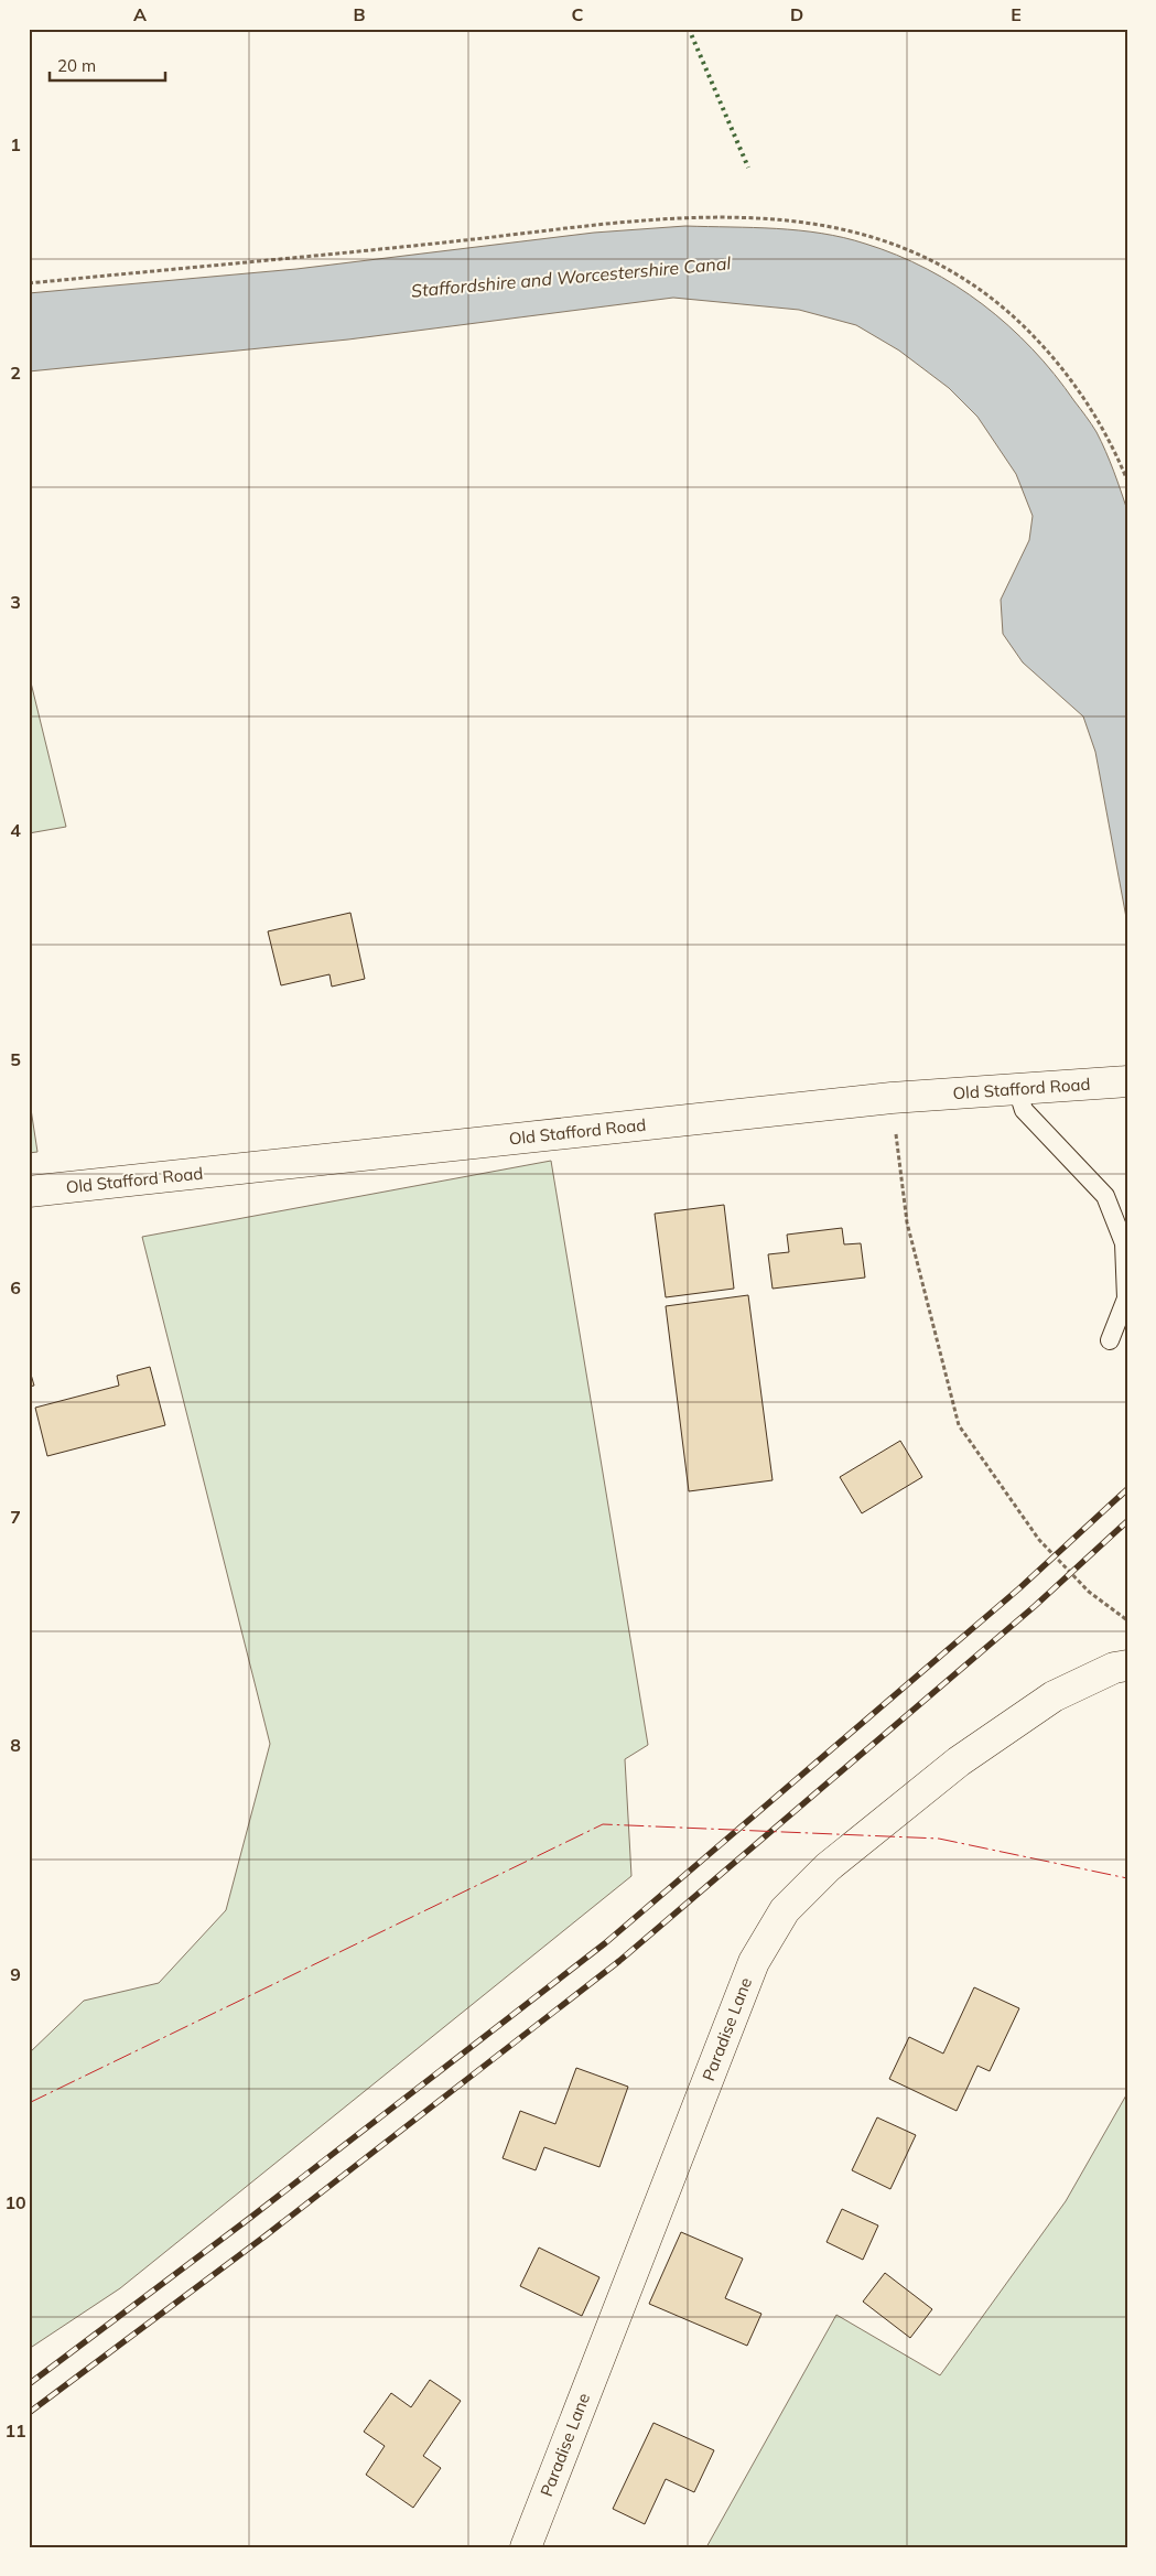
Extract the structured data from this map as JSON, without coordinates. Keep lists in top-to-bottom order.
{
  "streets": {
    "street": ["Old Stafford Road", "Paradise Lane"]
  },
  "water": ["Staffordshire and Worcestershire Canal"],
  "scale_bar": "20 m",
  "grid": {
    "columns": [
      "A",
      "B",
      "C",
      "D",
      "E"
    ],
    "rows": [
      "1",
      "2",
      "3",
      "4",
      "5",
      "6",
      "7",
      "8",
      "9",
      "10",
      "11"
    ]
  }
}
